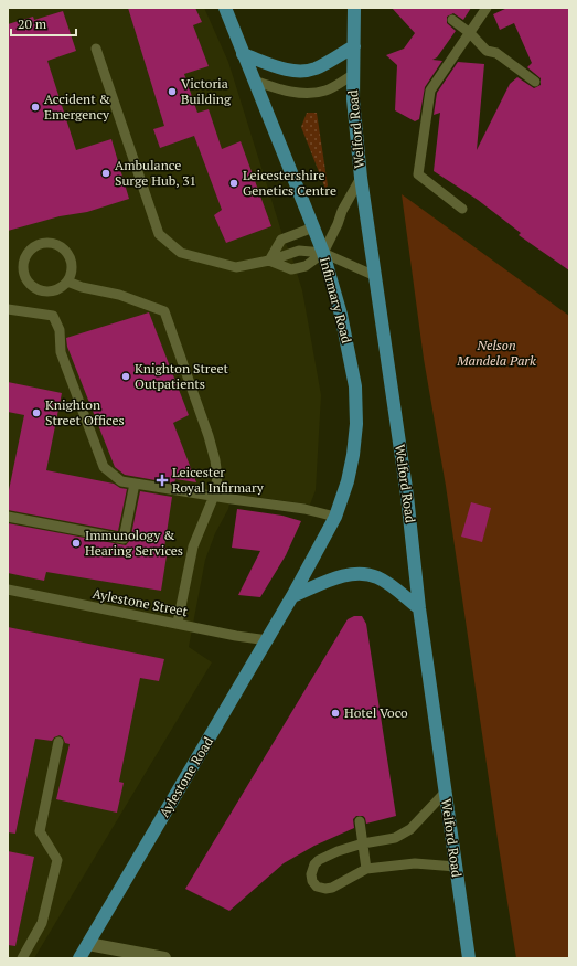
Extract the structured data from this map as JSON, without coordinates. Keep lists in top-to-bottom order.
{
  "streets": {
    "main road": ["Welford Road", "Infirmary Road", "Aylestone Road"],
    "lane": ["Aylestone Street"]
  },
  "crossings": [
    ["Infirmary Road", "Aylestone Road"],
    ["Aylestone Street", "Aylestone Road"]
  ],
  "parks": ["Nelson Mandela Park"],
  "places": {
    "other": [
      "Victoria Building",
      "Accident & Emergency",
      "Ambulance Surge Hub, 31",
      "Leicestershire Genetics Centre",
      "Knighton Street Outpatients",
      "Knighton Street Offices",
      "Immunology & Hearing Services",
      "Hotel Voco"
    ],
    "health": ["Leicester Royal Infirmary"]
  },
  "scale_bar": "20 m"
}
